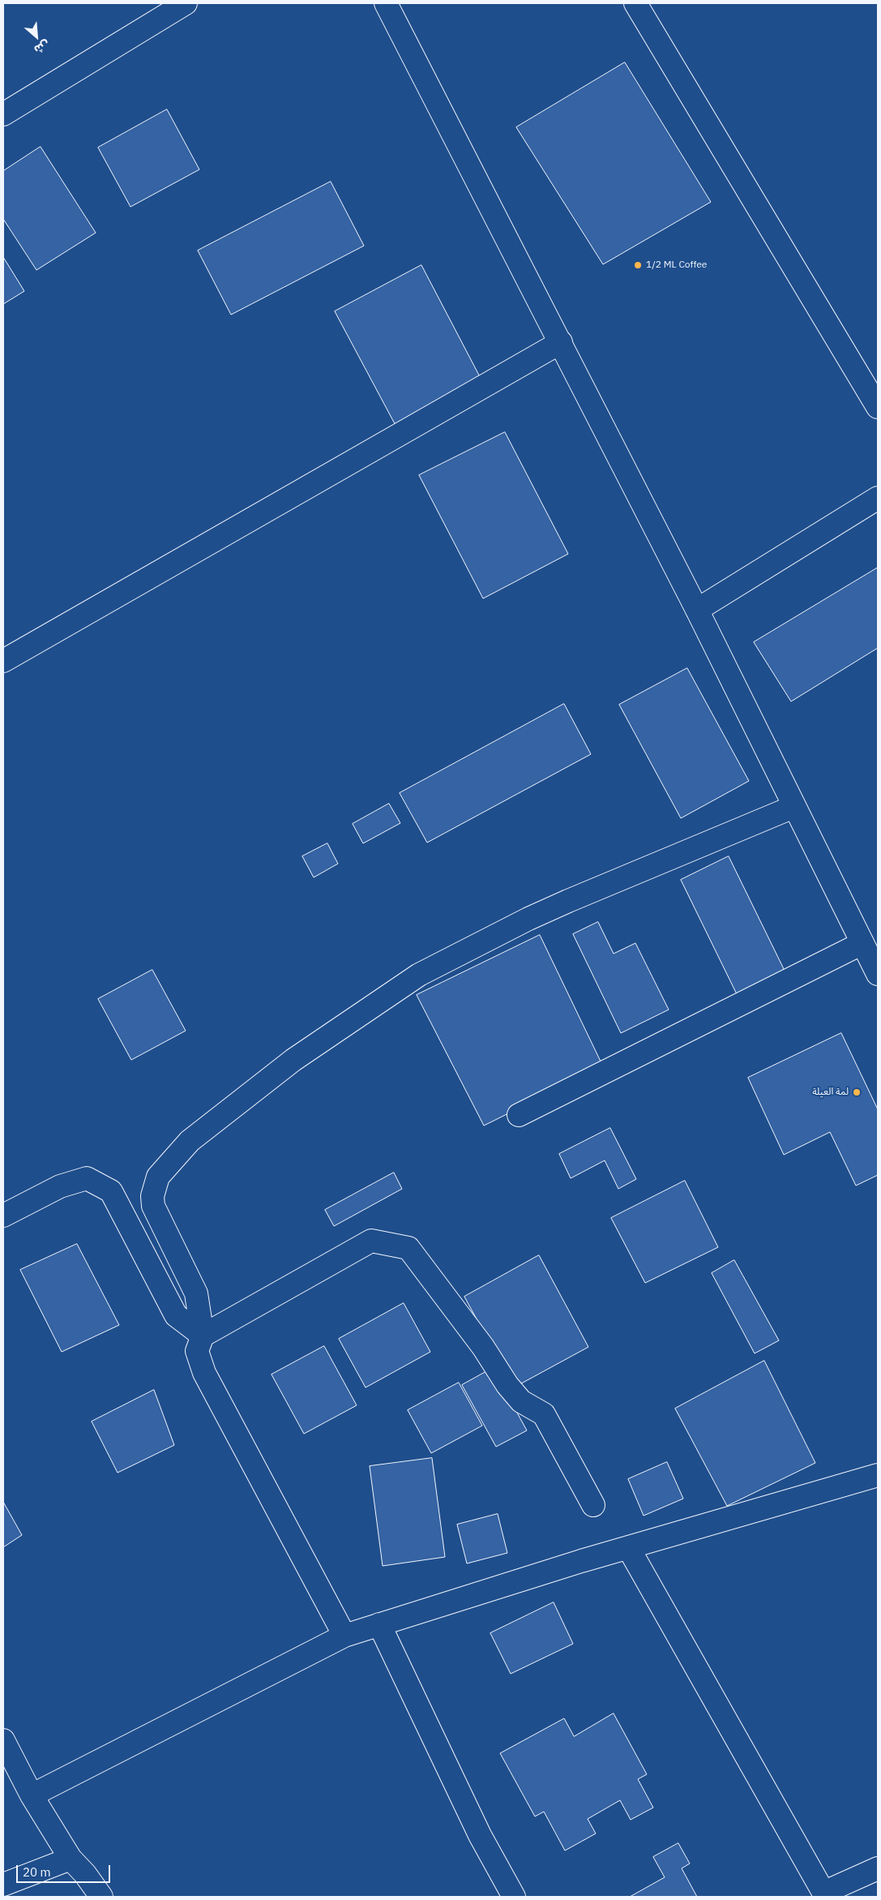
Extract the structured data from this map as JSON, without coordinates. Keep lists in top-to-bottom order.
{
  "places": ["1/2 ML Coffee", "لمة العيلة"],
  "scale_bar": "20 m",
  "north": "bottom right"
}
